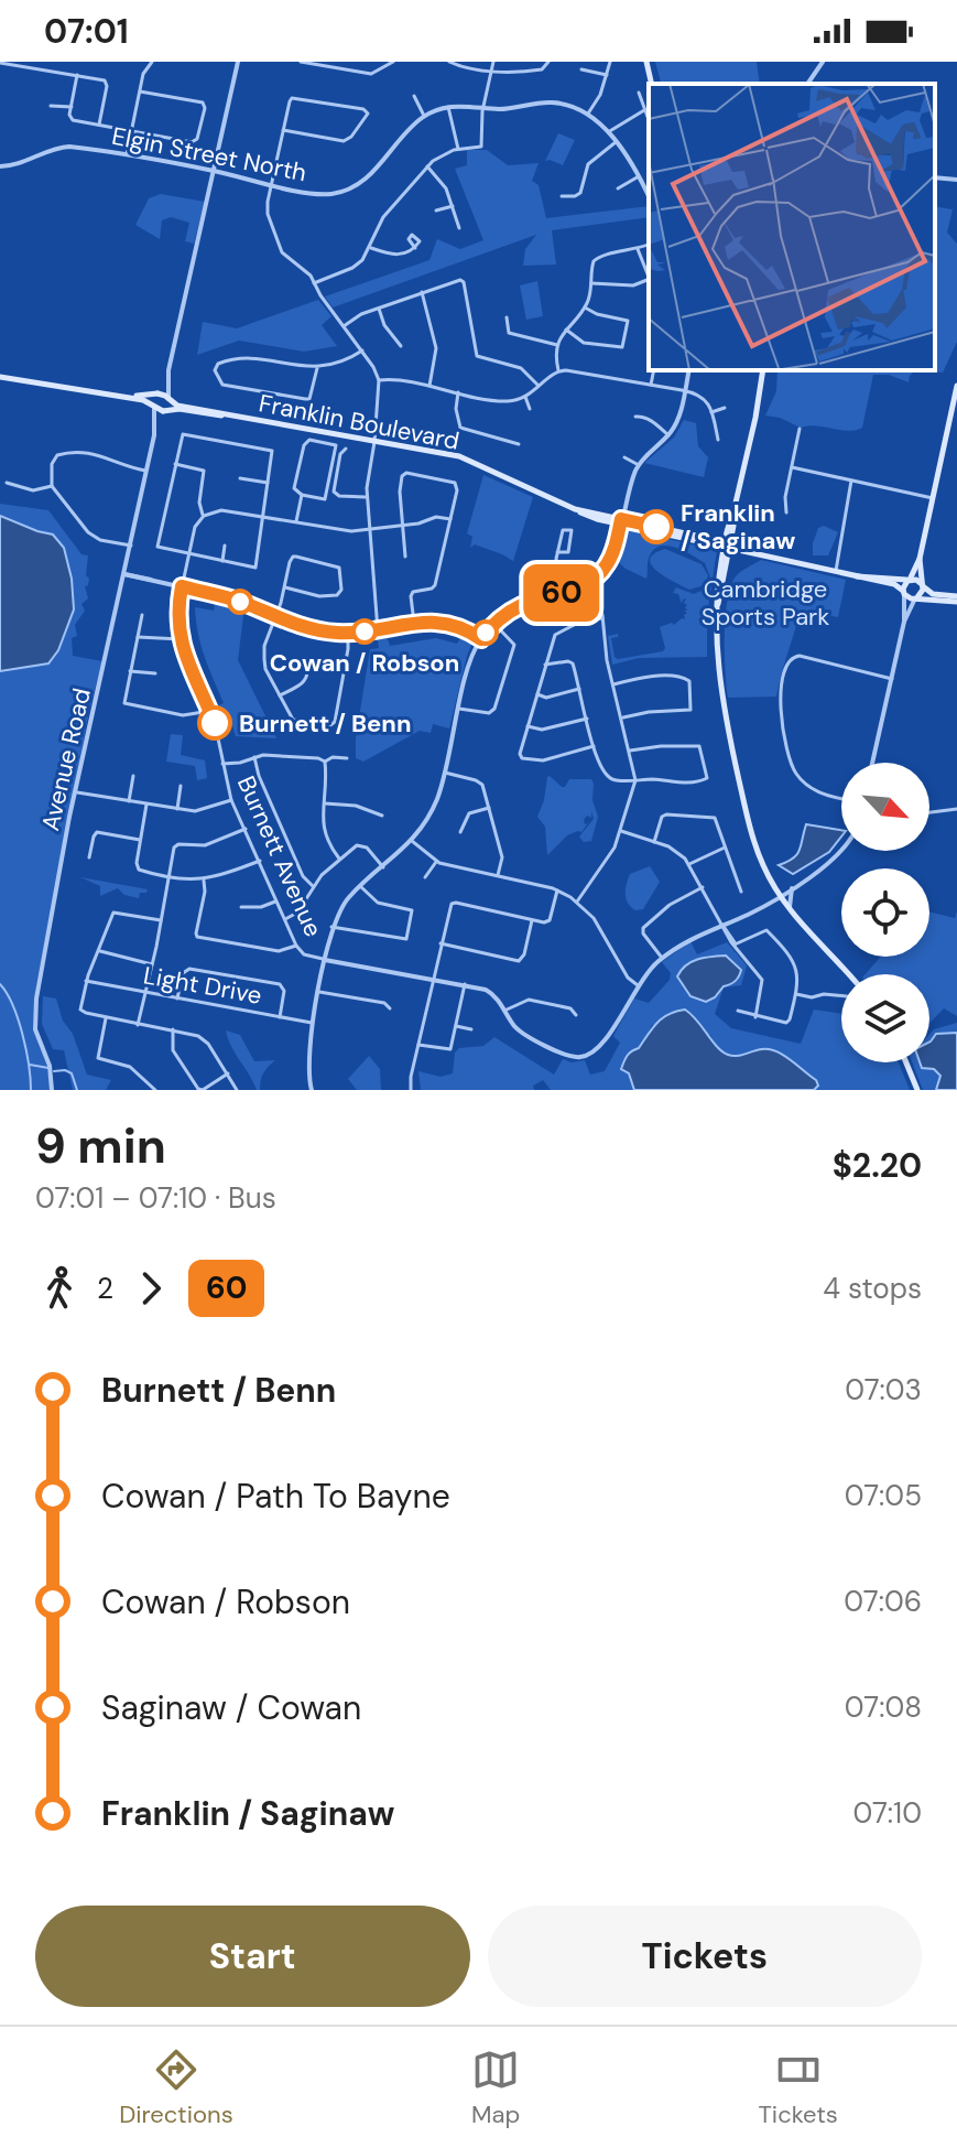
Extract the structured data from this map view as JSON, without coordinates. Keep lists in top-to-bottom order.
{
  "streets": {
    "main road": ["Franklin Boulevard"],
    "street": [
      "Elgin Street North",
      "Avenue Road",
      "Burnett Avenue",
      "Light Drive"
    ]
  },
  "crossings": [
    ["Franklin Boulevard", "Avenue Road"]
  ],
  "parks": ["Cambridge Sports Park"],
  "places": ["Franklin / Saginaw", "Cowan / Robson", "Burnett / Benn"],
  "lines": ["bus line 60"],
  "north": "bottom right",
  "page": {
    "status": "07:01",
    "on_map": "60",
    "heading": ["9 min", "07:01 – 07:10 · Bus", "$2.20"],
    "legs": ["2", "60", "4 stops"],
    "list": [
      {
        "name": "Burnett / Benn",
        "value": "07:03"
      },
      {
        "name": "Cowan / Path To Bayne",
        "value": "07:05"
      },
      {
        "name": "Cowan / Robson",
        "value": "07:06"
      },
      {
        "name": "Saginaw / Cowan",
        "value": "07:08"
      },
      {
        "name": "Franklin / Saginaw",
        "value": "07:10"
      }
    ],
    "buttons": ["Start", "Tickets"],
    "tabs": ["Directions", "Map", "Tickets"]
  }
}
